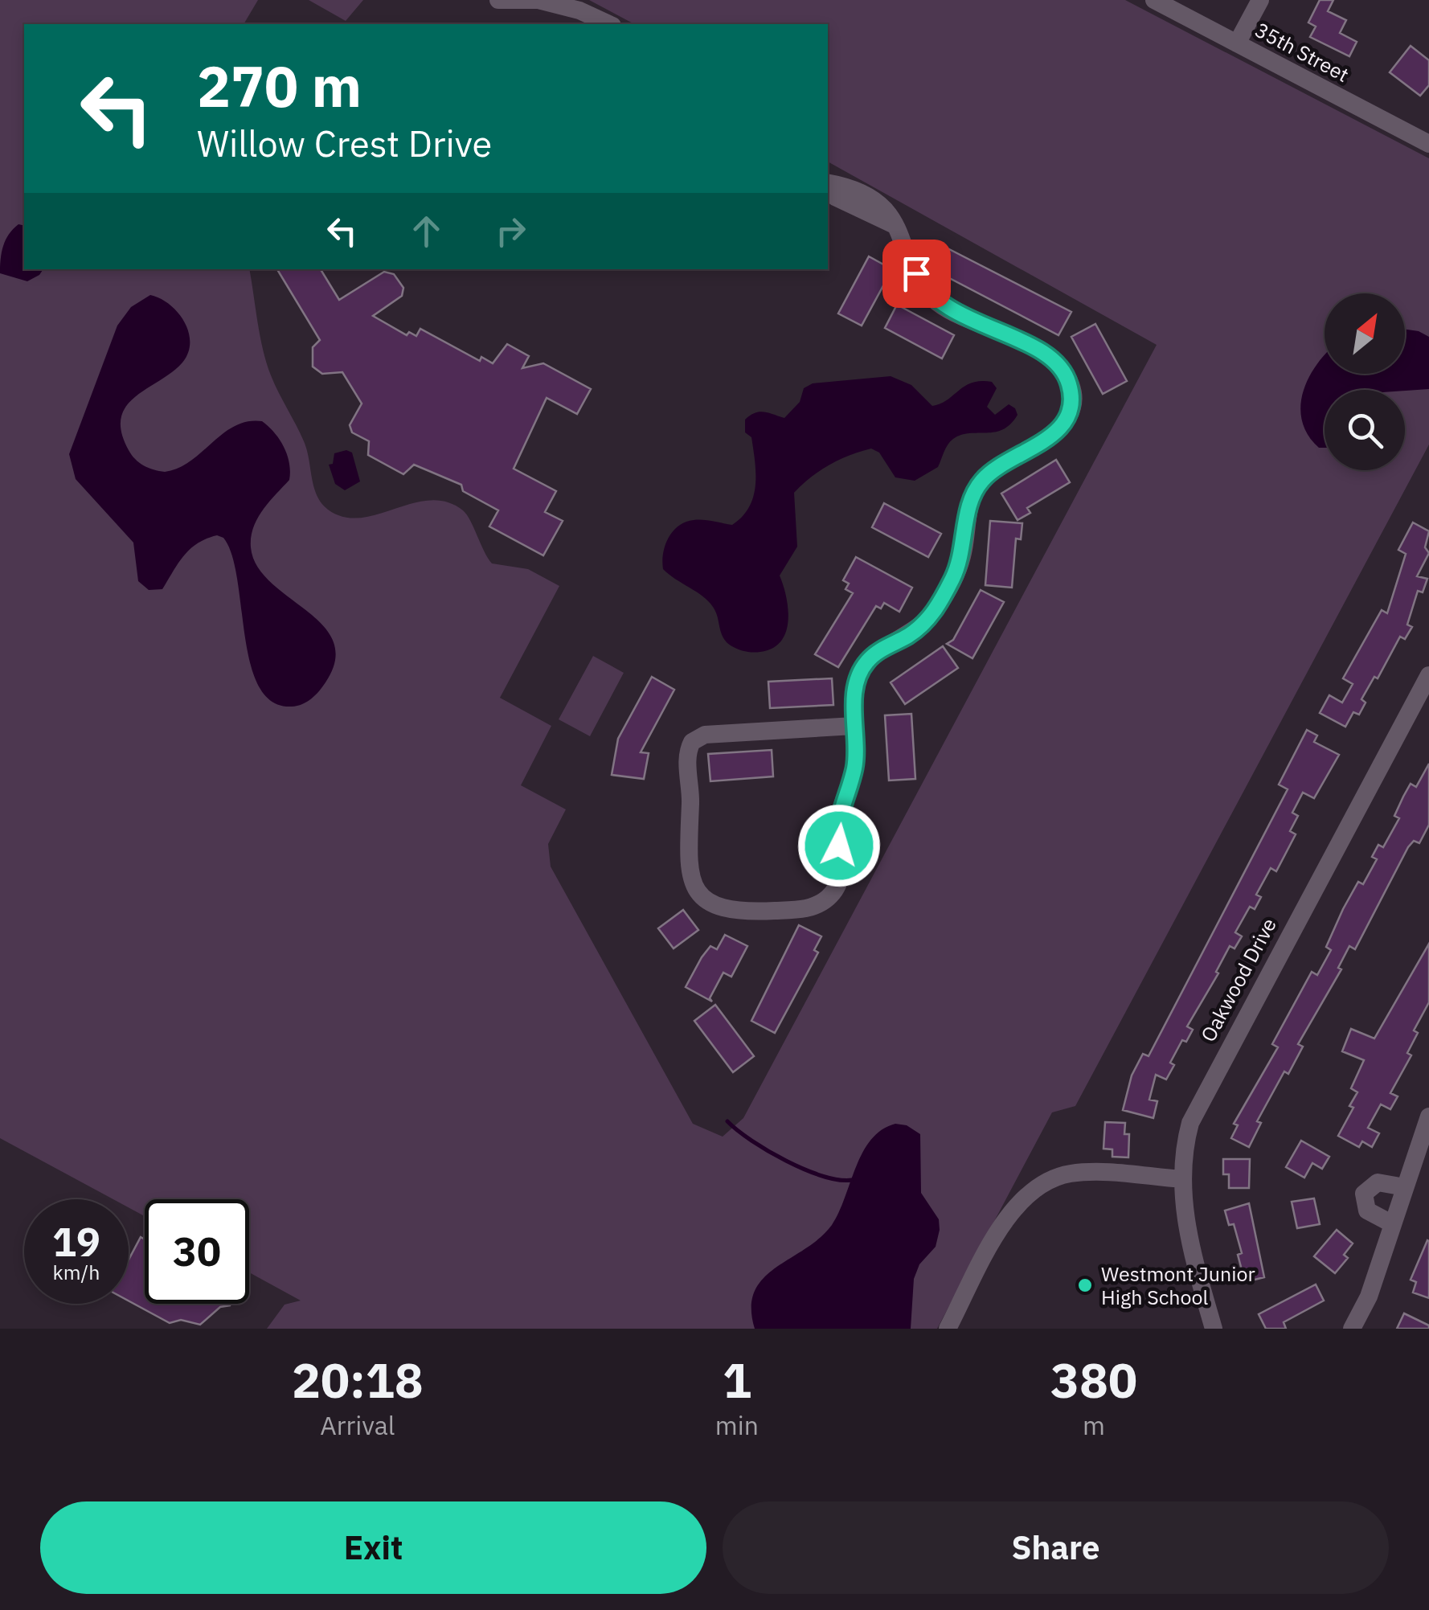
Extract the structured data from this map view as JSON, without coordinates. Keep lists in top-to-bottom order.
{
  "streets": {
    "street": ["35th Street", "Oakwood Drive"]
  },
  "places": ["Westmont Junior High School"],
  "north": "top right",
  "page": {
    "turn": ["270 m", "Willow Crest Drive"],
    "speed": "19 km/h",
    "limit": "30",
    "eta": [
      "20:18",
      "Arrival",
      "1",
      "min",
      "380",
      "m"
    ],
    "buttons": ["Exit", "Share"]
  }
}
